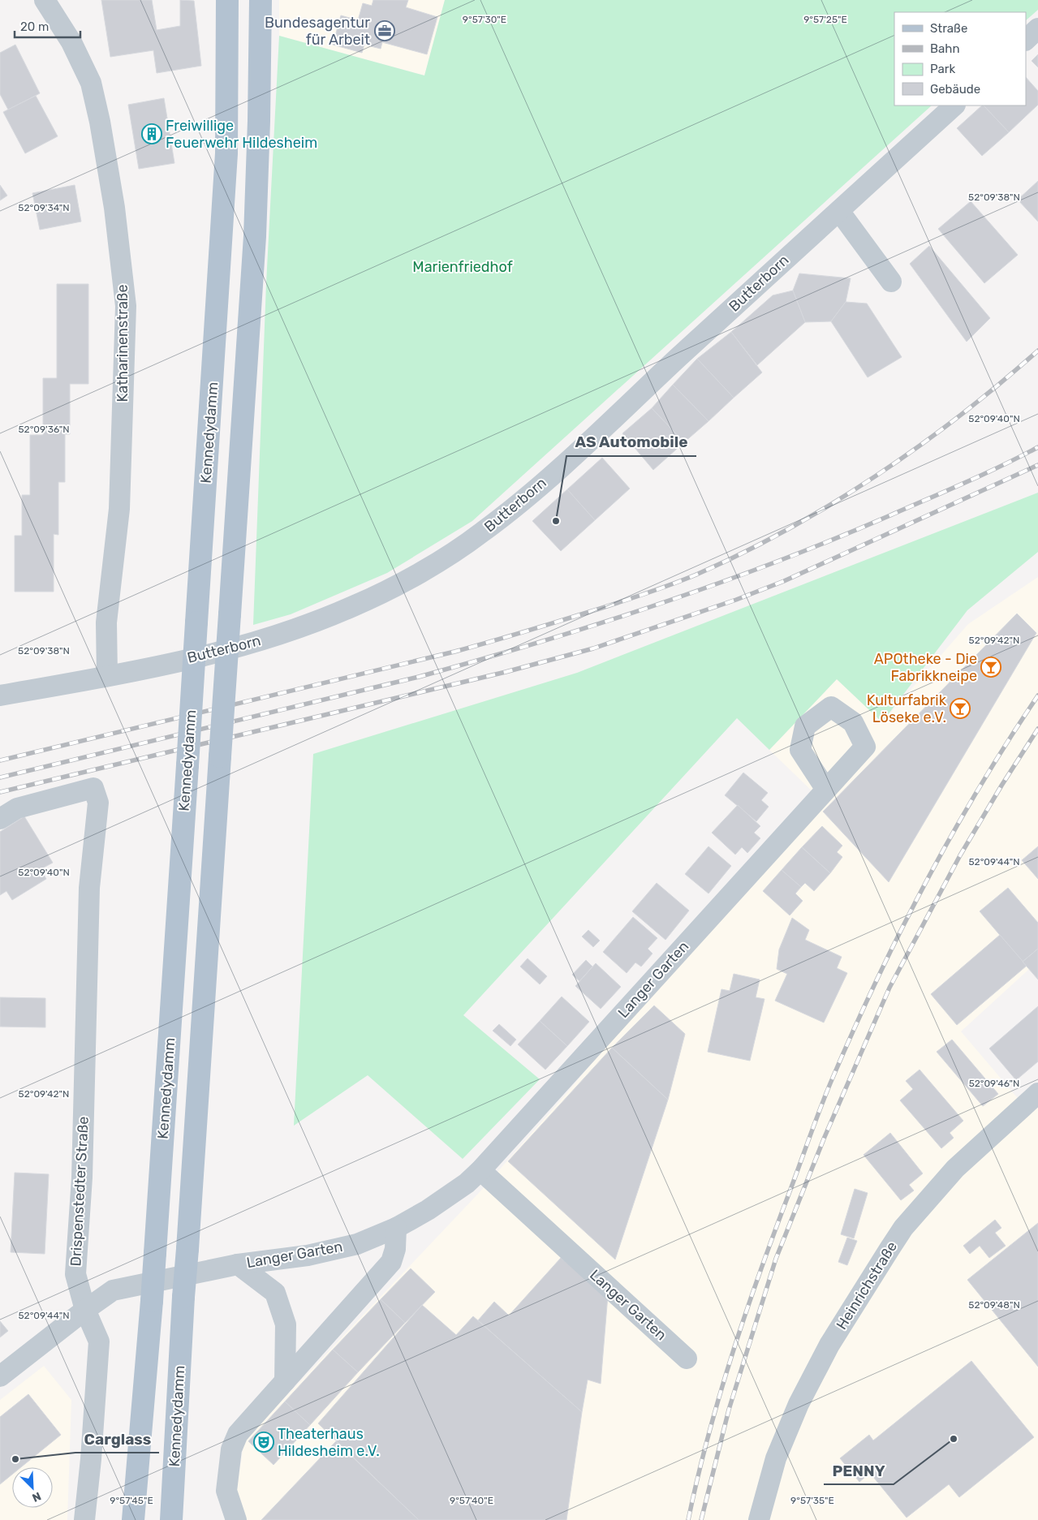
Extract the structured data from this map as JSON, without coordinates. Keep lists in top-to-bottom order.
{
  "streets": {
    "main road": ["Kennedydamm"],
    "street": [
      "Butterborn",
      "Katharinenstraße",
      "Langer Garten",
      "Drispenstedter Straße",
      "Heinrichstraße"
    ]
  },
  "crossings": [
    ["Butterborn", "Katharinenstraße"],
    ["Langer Garten", "Drispenstedter Straße"]
  ],
  "parks": ["Marienfriedhof"],
  "places": {
    "office": ["Bundesagentur für Arbeit"],
    "building": ["Freiwillige Feuerwehr Hildesheim"],
    "other": ["AS Automobile", "PENNY", "Carglass"],
    "bar": ["APOtheke - Die Fabrikkneipe", "Kulturfabrik Löseke e.V."],
    "theatre": ["Theaterhaus Hildesheim e.V."]
  },
  "legend": [
    "Straße",
    "Bahn",
    "Park",
    "Gebäude"
  ],
  "scale_bar": "20 m",
  "north": "bottom right",
  "coordinates": [
    "9°57'30\"E",
    "9°57'25\"E",
    "52°09'38\"N",
    "52°09'34\"N",
    "52°09'40\"N",
    "52°09'36\"N",
    "52°09'42\"N",
    "52°09'44\"N",
    "52°09'46\"N",
    "52°09'48\"N",
    "9°57'45\"E",
    "9°57'40\"E",
    "9°57'35\"E"
  ]
}
